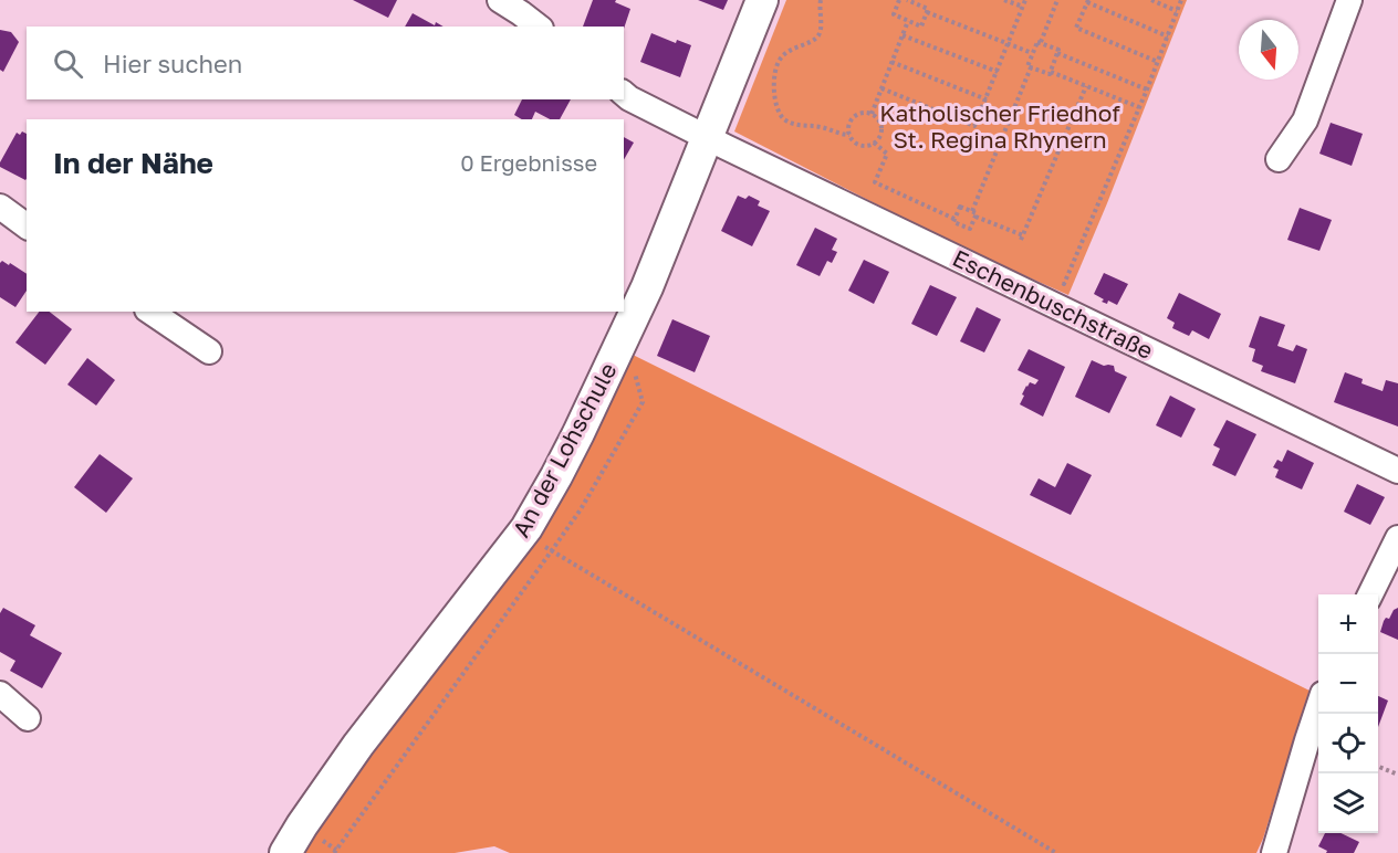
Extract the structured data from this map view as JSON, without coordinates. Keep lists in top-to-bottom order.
{
  "streets": {
    "street": ["Eschenbuschstraße", "An der Lohschule"]
  },
  "crossings": [
    ["Eschenbuschstraße", "An der Lohschule"]
  ],
  "parks": ["Katholischer Friedhof St. Regina Rhynern"],
  "north": "bottom",
  "page": {
    "search": "Hier suchen",
    "heading": ["In der Nähe", "0 Ergebnisse"],
    "map_buttons": ["+", "−"]
  }
}
